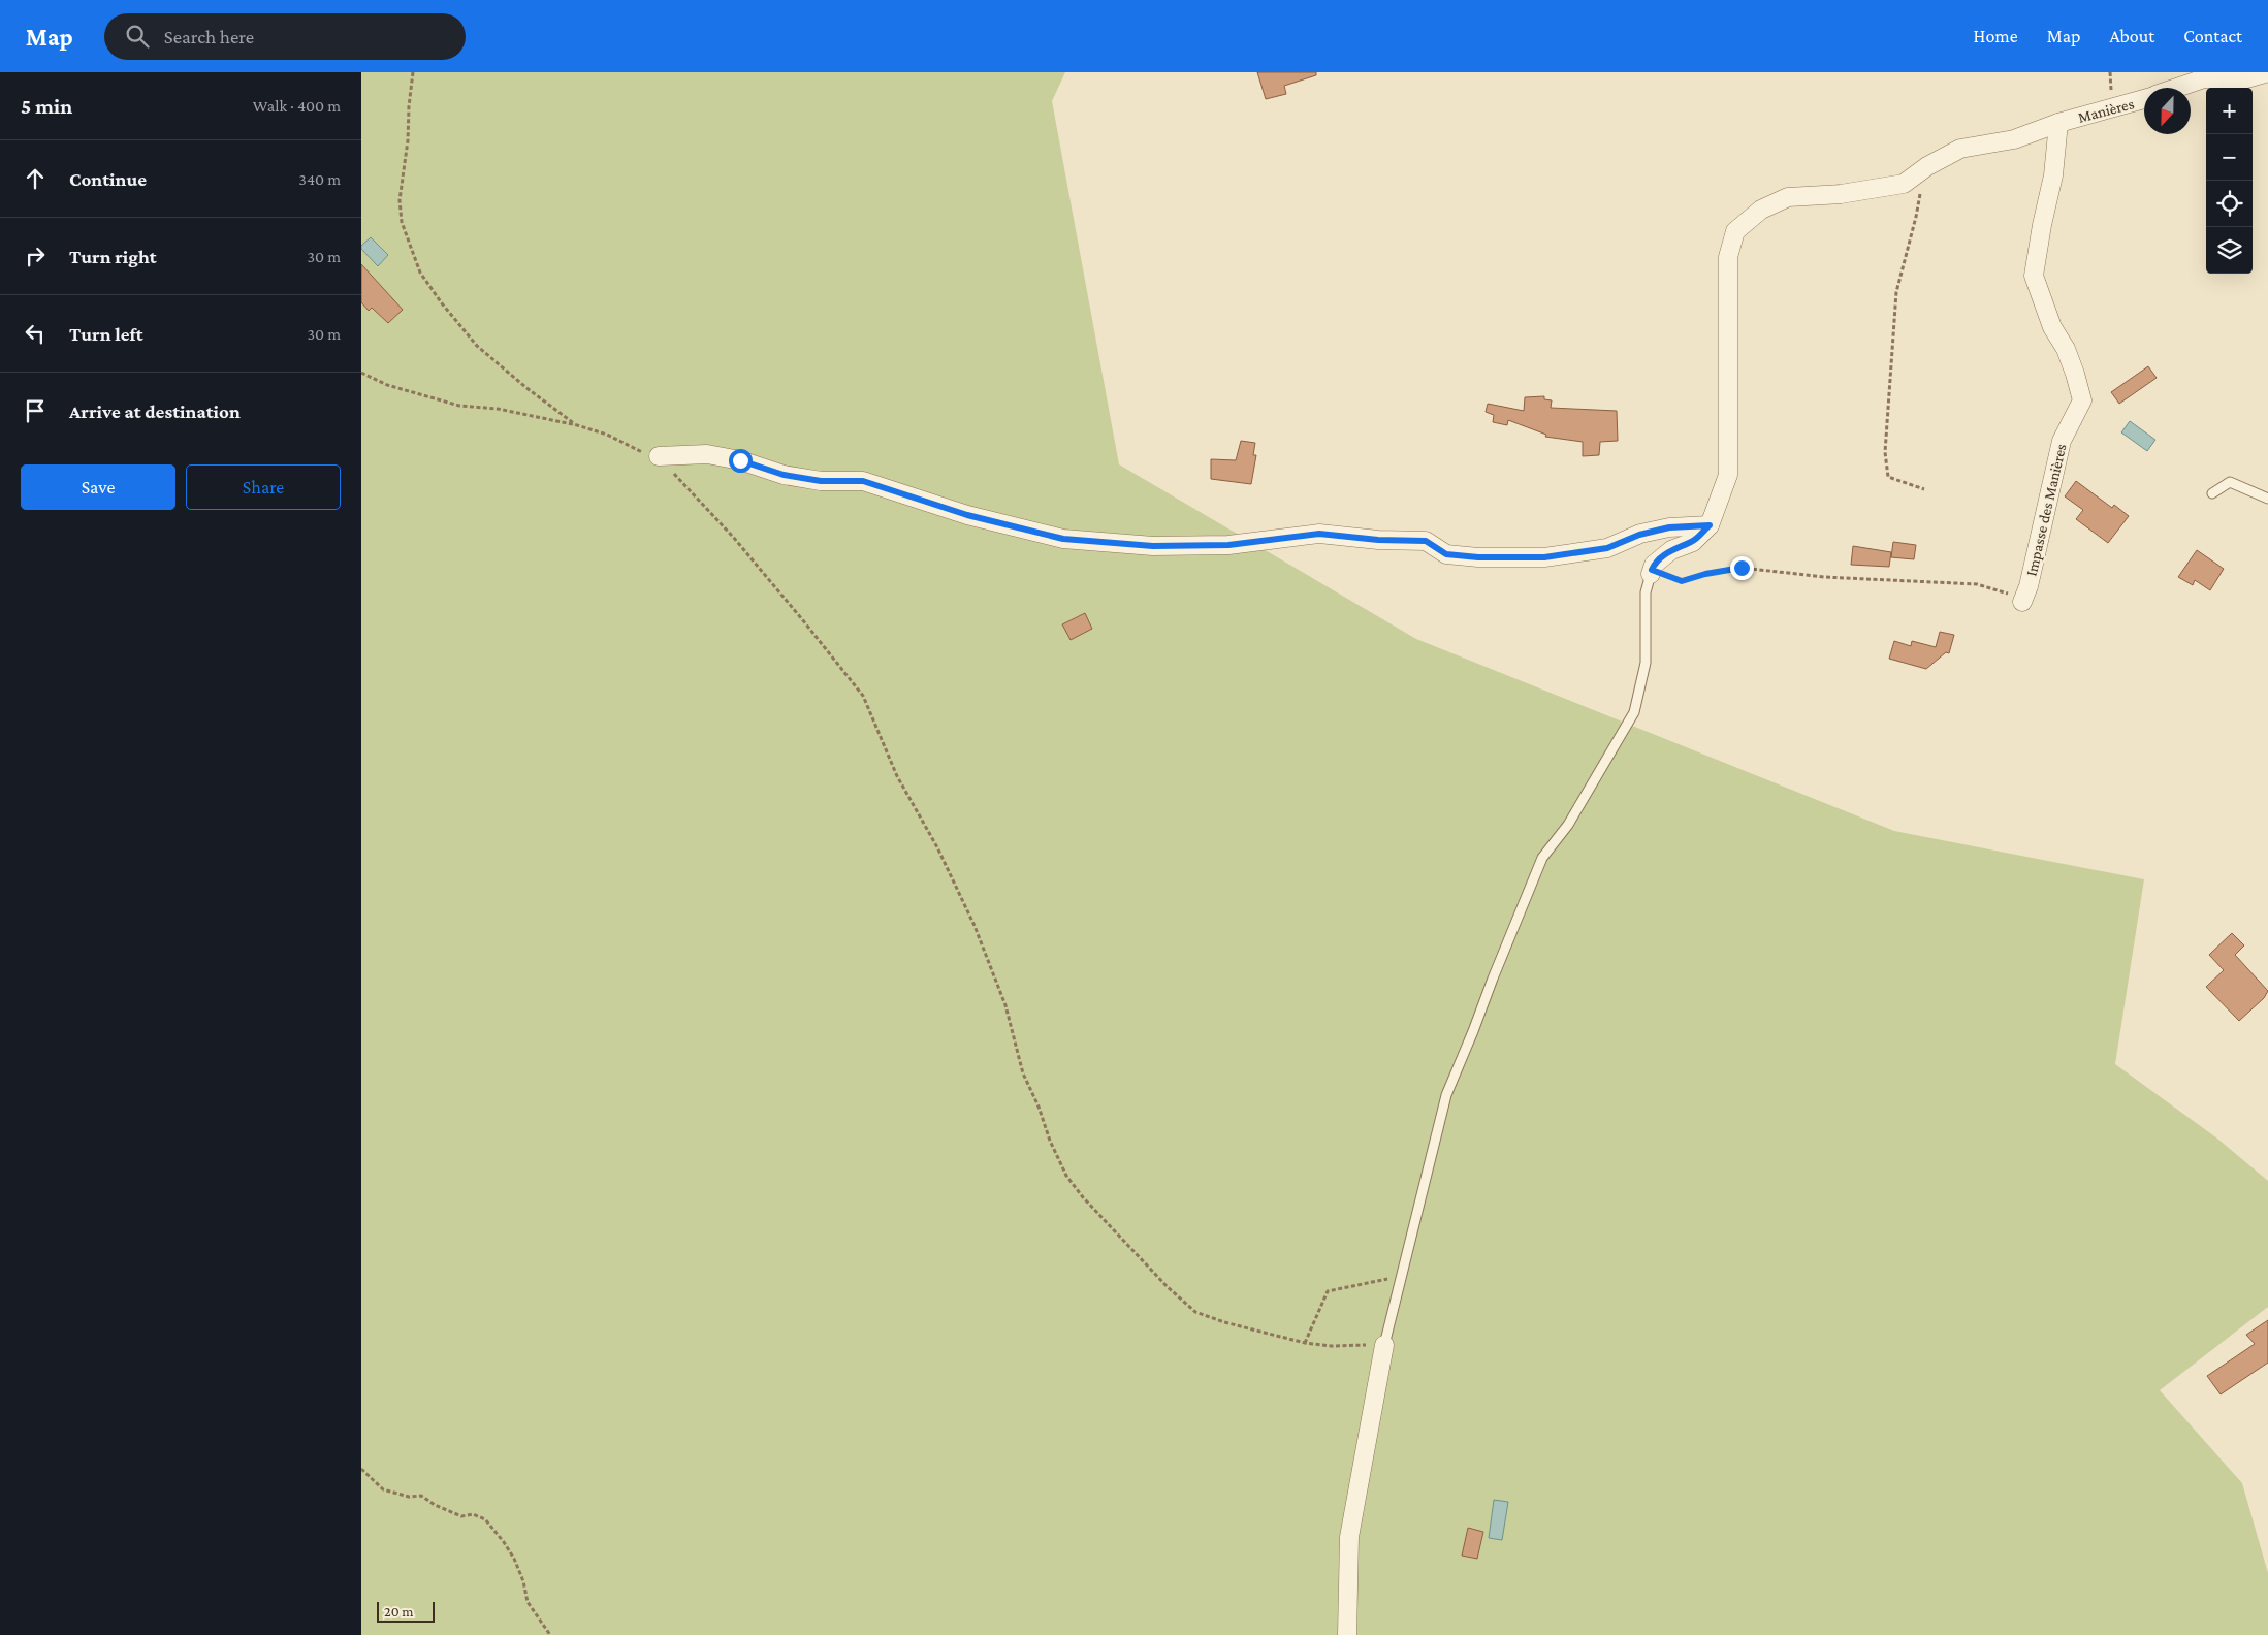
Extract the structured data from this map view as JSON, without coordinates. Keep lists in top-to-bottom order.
{
  "streets": {
    "street": ["Manières", "Impasse des Manières"]
  },
  "crossings": [
    ["Manières", "Impasse des Manières"]
  ],
  "scale_bar": "20 m",
  "north": "bottom",
  "page": {
    "header": "Map",
    "search": "Search here",
    "nav": [
      "Home",
      "Map",
      "About",
      "Contact"
    ],
    "heading": ["5 min", "Walk · 400 m"],
    "map_buttons": ["+", "−"],
    "list": [
      ["Continue", "340 m"],
      ["Turn right", "30 m"],
      ["Turn left", "30 m"],
      "Arrive at destination"
    ],
    "buttons": ["Save", "Share"],
    "scale": "20 m"
  }
}
